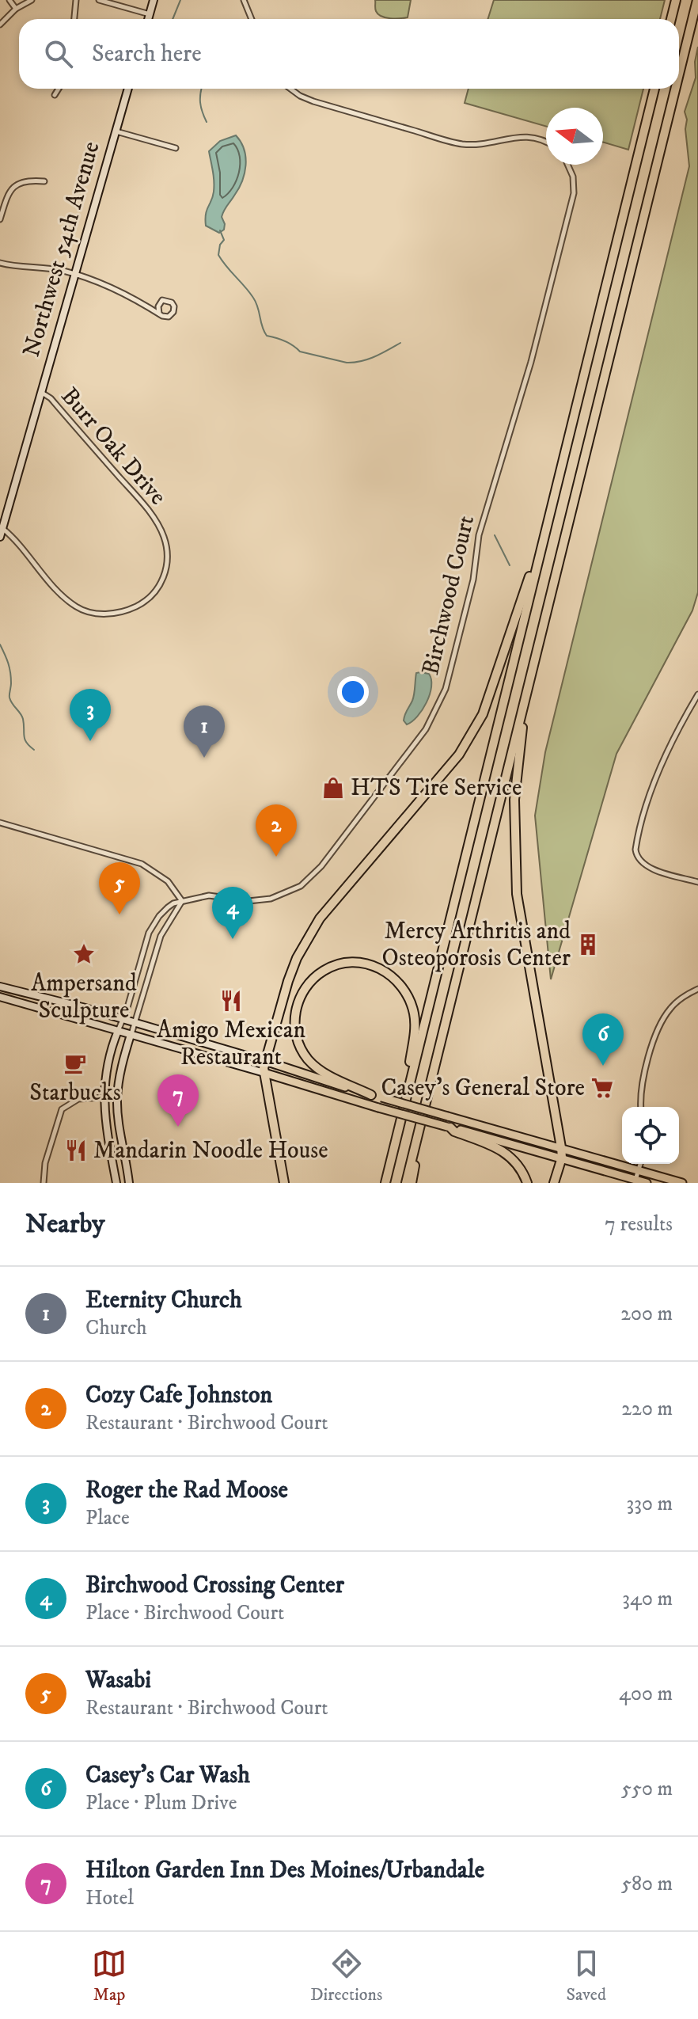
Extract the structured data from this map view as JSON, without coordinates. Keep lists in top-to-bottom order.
{
  "streets": {
    "street": ["Northwest 54th Avenue", "Burr Oak Drive", "Birchwood Court"]
  },
  "crossings": [
    ["Northwest 54th Avenue", "Burr Oak Drive"]
  ],
  "places": {
    "shop": ["HTS Tire Service"],
    "building": ["Mercy Arthritis and Osteoporosis Center"],
    "place": ["Ampersand Sculpture"],
    "restaurant": ["Amigo Mexican Restaurant", "Mandarin Noodle House"],
    "cafe": ["Starbucks"],
    "supermarket": ["Casey's General Store"]
  },
  "north": "left",
  "page": {
    "search": "Search here",
    "pins": [
      "3",
      "1",
      "2",
      "5",
      "4",
      "6",
      "7"
    ],
    "heading": ["Nearby", "7 results"],
    "list": [
      {
        "mark": "1",
        "name": "Eternity Church",
        "note": "Church",
        "value": "200 m"
      },
      {
        "mark": "2",
        "name": "Cozy Cafe Johnston",
        "note": "Restaurant · Birchwood Court",
        "value": "220 m"
      },
      {
        "mark": "3",
        "name": "Roger the Rad Moose",
        "note": "Place",
        "value": "330 m"
      },
      {
        "mark": "4",
        "name": "Birchwood Crossing Center",
        "note": "Place · Birchwood Court",
        "value": "340 m"
      },
      {
        "mark": "5",
        "name": "Wasabi",
        "note": "Restaurant · Birchwood Court",
        "value": "400 m"
      },
      {
        "mark": "6",
        "name": "Casey's Car Wash",
        "note": "Place · Plum Drive",
        "value": "550 m"
      },
      {
        "mark": "7",
        "name": "Hilton Garden Inn Des Moines/Urbandale",
        "note": "Hotel",
        "value": "580 m"
      }
    ],
    "nav": ["Map", "Directions", "Saved"]
  }
}
